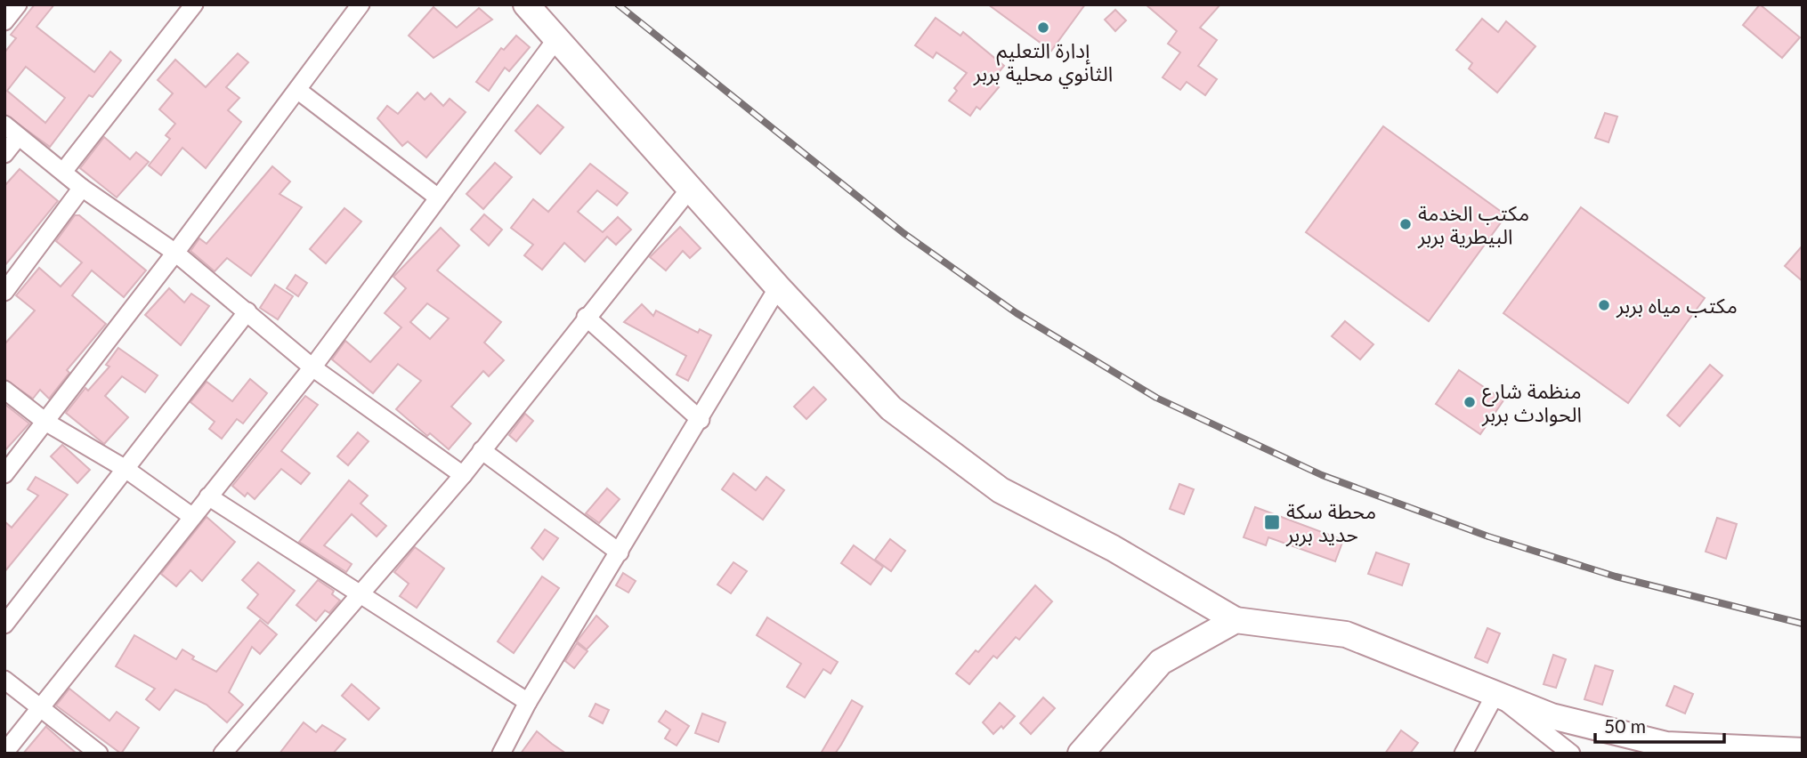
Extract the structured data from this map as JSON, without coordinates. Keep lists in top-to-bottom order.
{
  "places": {
    "other": [
      "إدارة التعليم الثانوي محلية بربر",
      "مكتب الخدمة البيطرية بربر",
      "مكتب مياه بربر",
      "منظمة شارع الحوادث بربر"
    ],
    "transit": ["محطة سكة حديد بربر"]
  },
  "scale_bar": "50 m"
}
